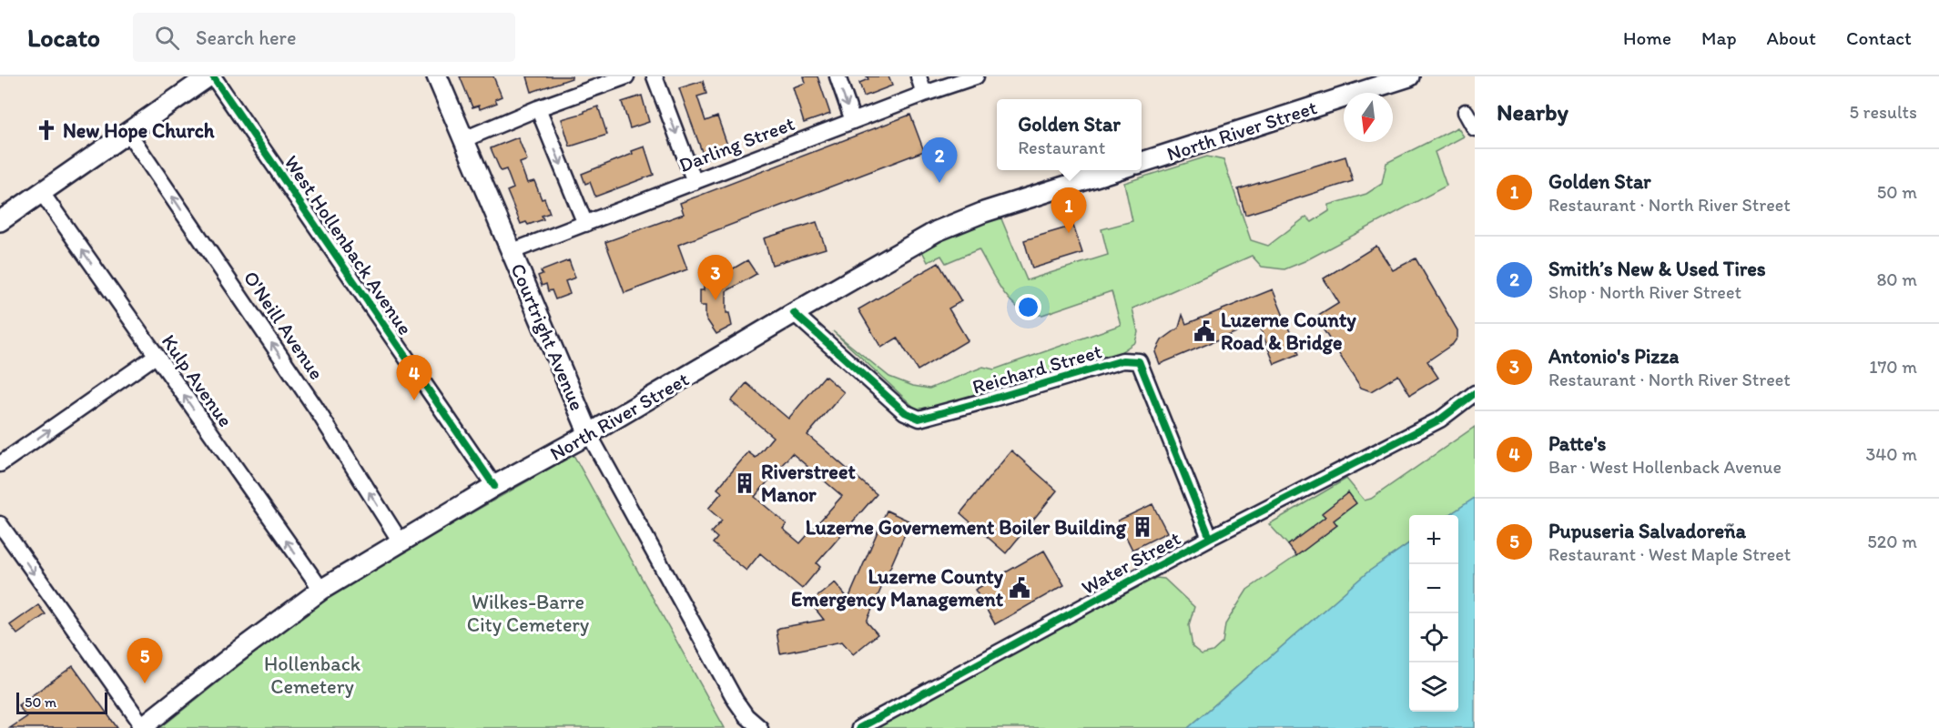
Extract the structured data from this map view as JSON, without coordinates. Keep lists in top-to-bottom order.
{
  "streets": {
    "main road": ["North River Street", "Courtright Avenue"],
    "street": [
      "Darling Street",
      "West Hollenback Avenue",
      "O'Neill Avenue",
      "Reichard Street",
      "Kulp Avenue",
      "Water Street"
    ]
  },
  "crossings": [
    ["North River Street", "West Hollenback Avenue"],
    ["North River Street", "O'Neill Avenue"],
    ["North River Street", "Courtright Avenue"],
    ["North River Street", "Reichard Street"],
    ["North River Street", "Kulp Avenue"],
    ["Darling Street", "Courtright Avenue"],
    ["Reichard Street", "Water Street"]
  ],
  "one_way": ["O'Neill Avenue", "Kulp Avenue"],
  "parks": ["Wilkes-Barre City Cemetery", "Hollenback Cemetery"],
  "places": {
    "church": ["New Hope Church"],
    "public building": ["Luzerne County Road & Bridge", "Luzerne County Emergency Management"],
    "building": ["Riverstreet Manor", "Luzerne Governement Boiler Building"]
  },
  "scale_bar": "50 m",
  "north": "bottom",
  "page": {
    "header": "Locato",
    "search": "Search here",
    "nav": [
      "Home",
      "Map",
      "About",
      "Contact"
    ],
    "heading": ["Nearby", "5 results"],
    "popup": ["Golden Star", "Restaurant"],
    "pins": [
      "2",
      "1",
      "3",
      "4",
      "5"
    ],
    "list": [
      {
        "mark": "1",
        "name": "Golden Star",
        "note": "Restaurant · North River Street",
        "value": "50 m"
      },
      {
        "mark": "2",
        "name": "Smith’s New & Used Tires",
        "note": "Shop · North River Street",
        "value": "80 m"
      },
      {
        "mark": "3",
        "name": "Antonio's Pizza",
        "note": "Restaurant · North River Street",
        "value": "170 m"
      },
      {
        "mark": "4",
        "name": "Patte's",
        "note": "Bar · West Hollenback Avenue",
        "value": "340 m"
      },
      {
        "mark": "5",
        "name": "Pupuseria Salvadoreña",
        "note": "Restaurant · West Maple Street",
        "value": "520 m"
      }
    ],
    "map_buttons": ["+", "−"],
    "scale": "50 m"
  }
}
